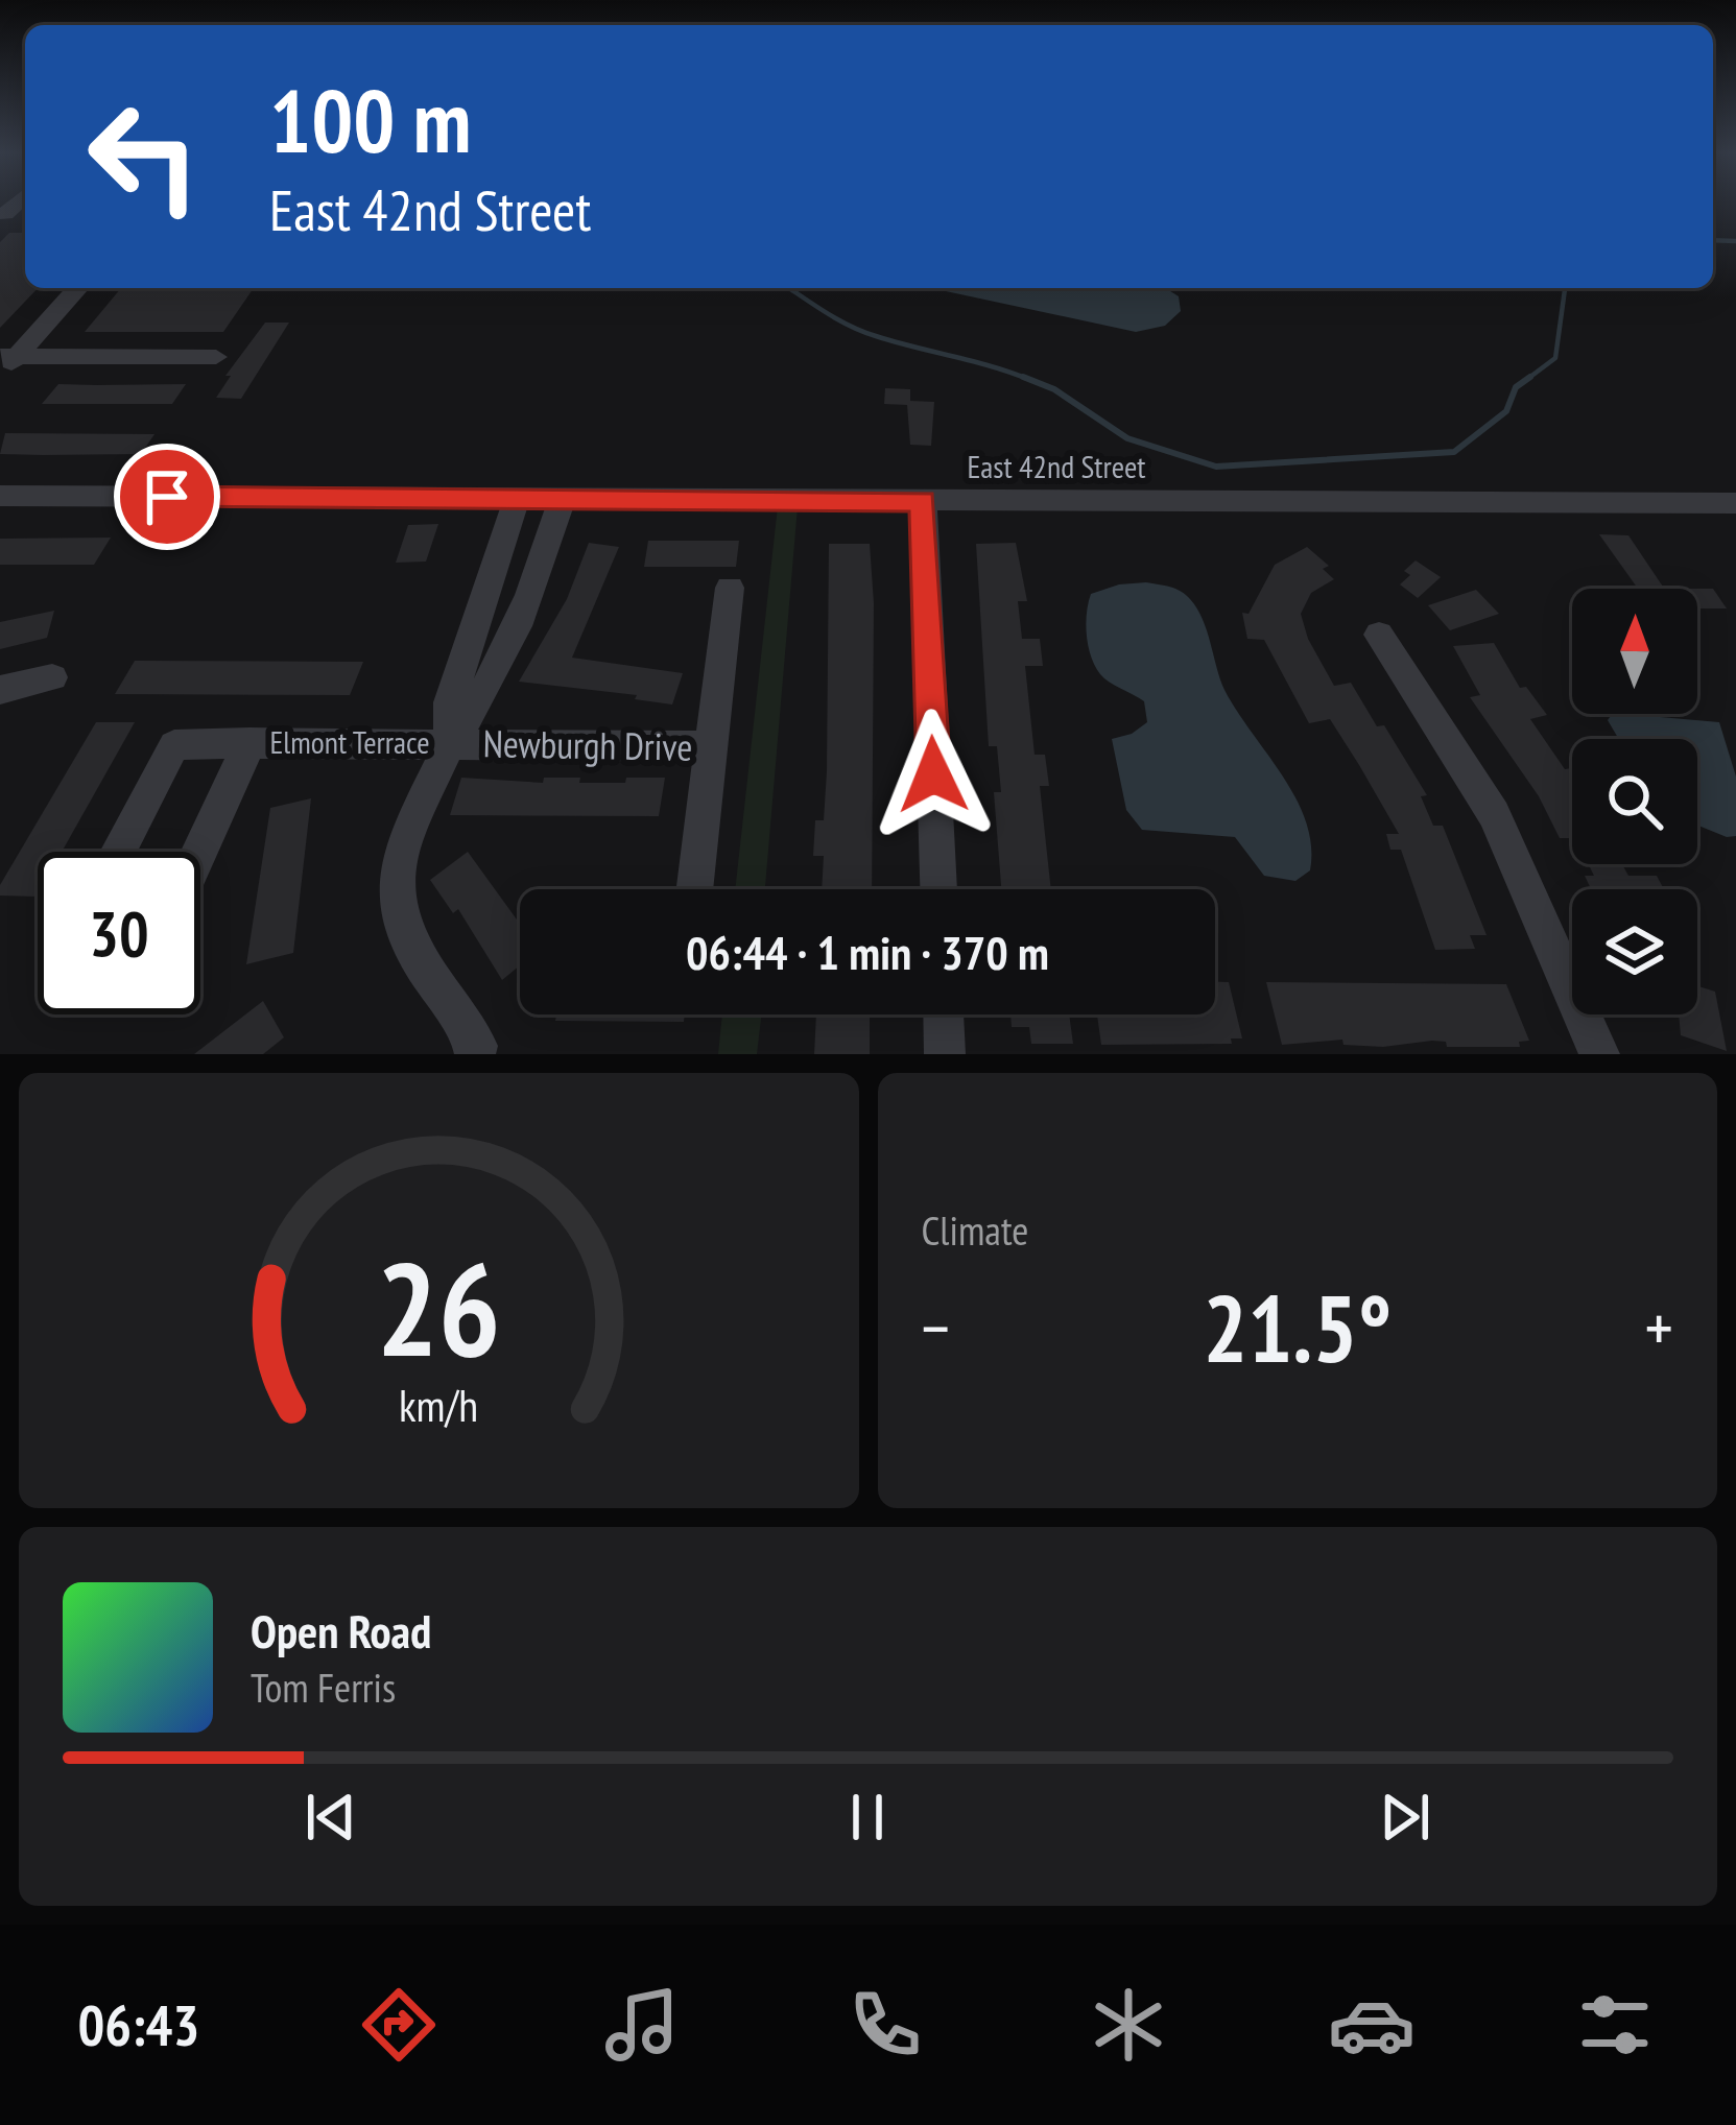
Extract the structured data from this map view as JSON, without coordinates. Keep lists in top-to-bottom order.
{
  "streets": {
    "street": ["East 42nd Street", "Elmont Terrace", "Newburgh Drive"]
  },
  "crossings": [
    ["East 42nd Street", "Newburgh Drive"],
    ["Elmont Terrace", "Newburgh Drive"]
  ],
  "north": "top",
  "page": {
    "turn": ["100 m", "East 42nd Street"],
    "limit": "30",
    "trip": "06:44 · 1 min · 370 m",
    "tile": "Climate",
    "heat": ["−", "21.5°", "+"],
    "song": ["Open Road", "Tom Ferris"],
    "tabs": "06:43",
    "gauge": ["26", "km/h"]
  }
}
